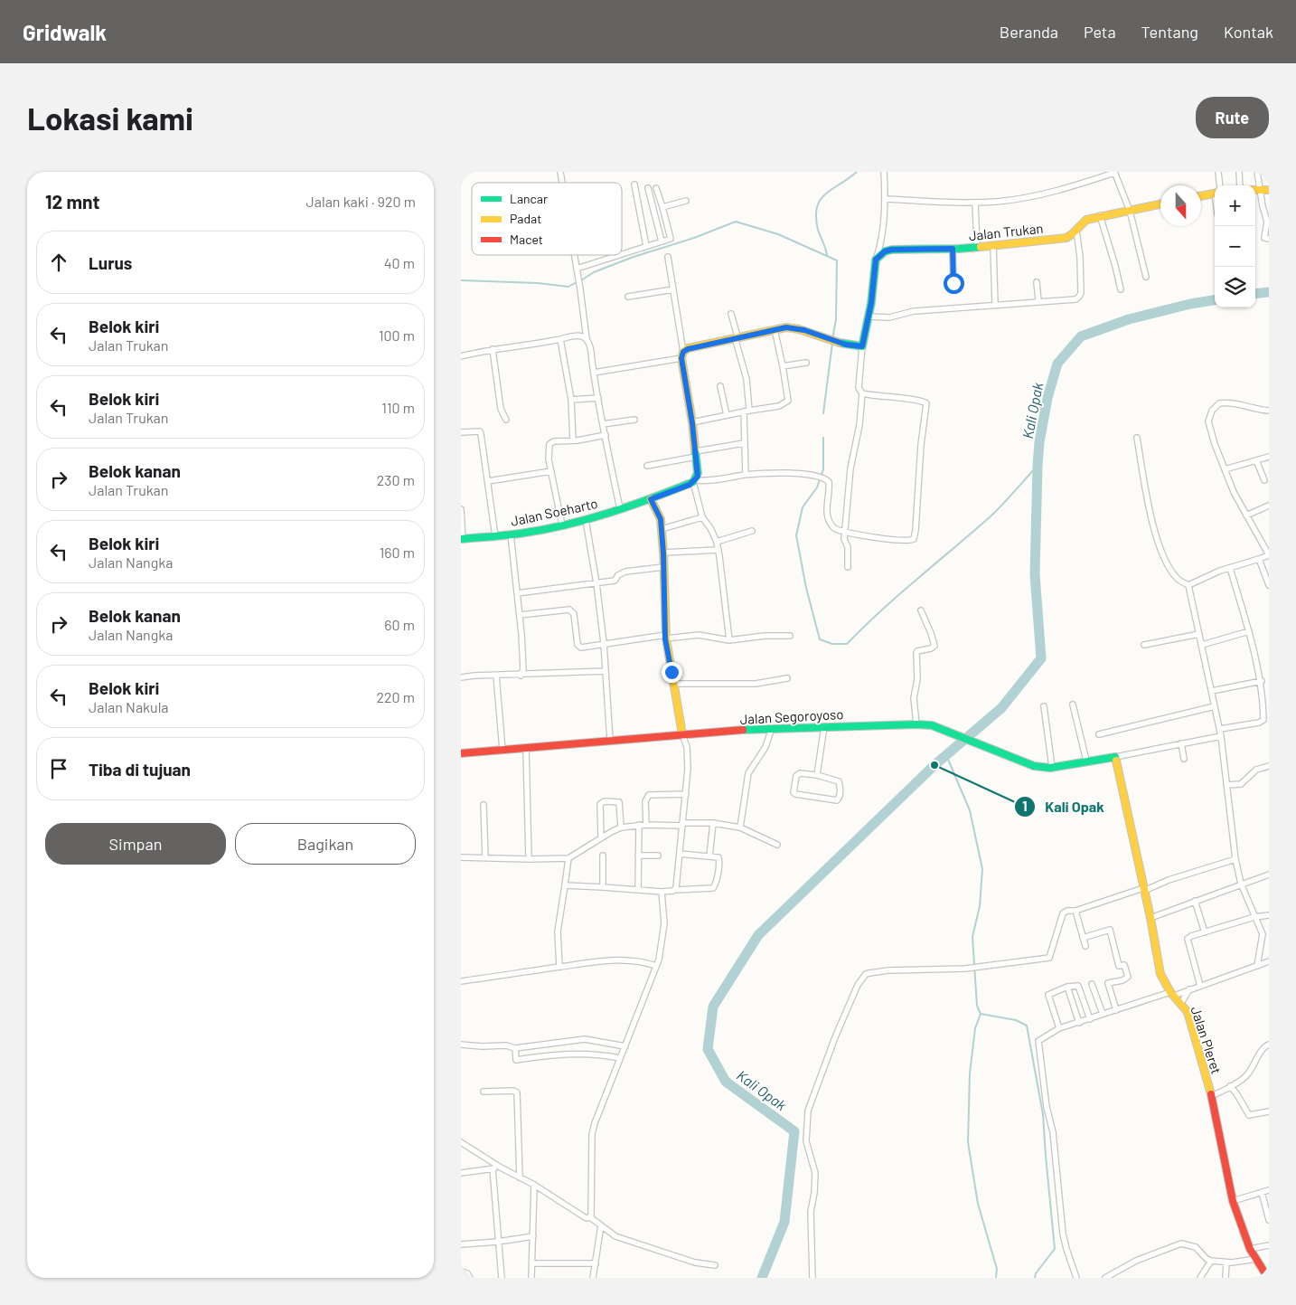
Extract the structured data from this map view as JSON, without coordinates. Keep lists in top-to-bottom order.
{
  "streets": {
    "street": [
      "Jalan Trukan",
      "Jalan Soeharto",
      "Jalan Segoroyoso",
      "Jalan Pleret"
    ]
  },
  "crossings": [
    ["Jalan Segoroyoso", "Jalan Pleret"]
  ],
  "water": ["Kali Opak"],
  "places": ["Kali Opak"],
  "legend": ["Lancar", "Padat", "Macet"],
  "north": "bottom",
  "page": {
    "header": "Gridwalk",
    "nav": [
      "Beranda",
      "Peta",
      "Tentang",
      "Kontak"
    ],
    "buttons": [
      "Rute",
      ["Simpan", "Bagikan"]
    ],
    "title": "Lokasi kami",
    "heading": ["12 mnt", "Jalan kaki · 920 m"],
    "map_buttons": ["+", "−"],
    "list": [
      ["Lurus", "40 m"],
      ["Belok kiri", "Jalan Trukan", "100 m"],
      ["Belok kiri", "Jalan Trukan", "110 m"],
      ["Belok kanan", "Jalan Trukan", "230 m"],
      ["Belok kiri", "Jalan Nangka", "160 m"],
      ["Belok kanan", "Jalan Nangka", "60 m"],
      ["Belok kiri", "Jalan Nakula", "220 m"],
      "Tiba di tujuan"
    ]
  }
}
